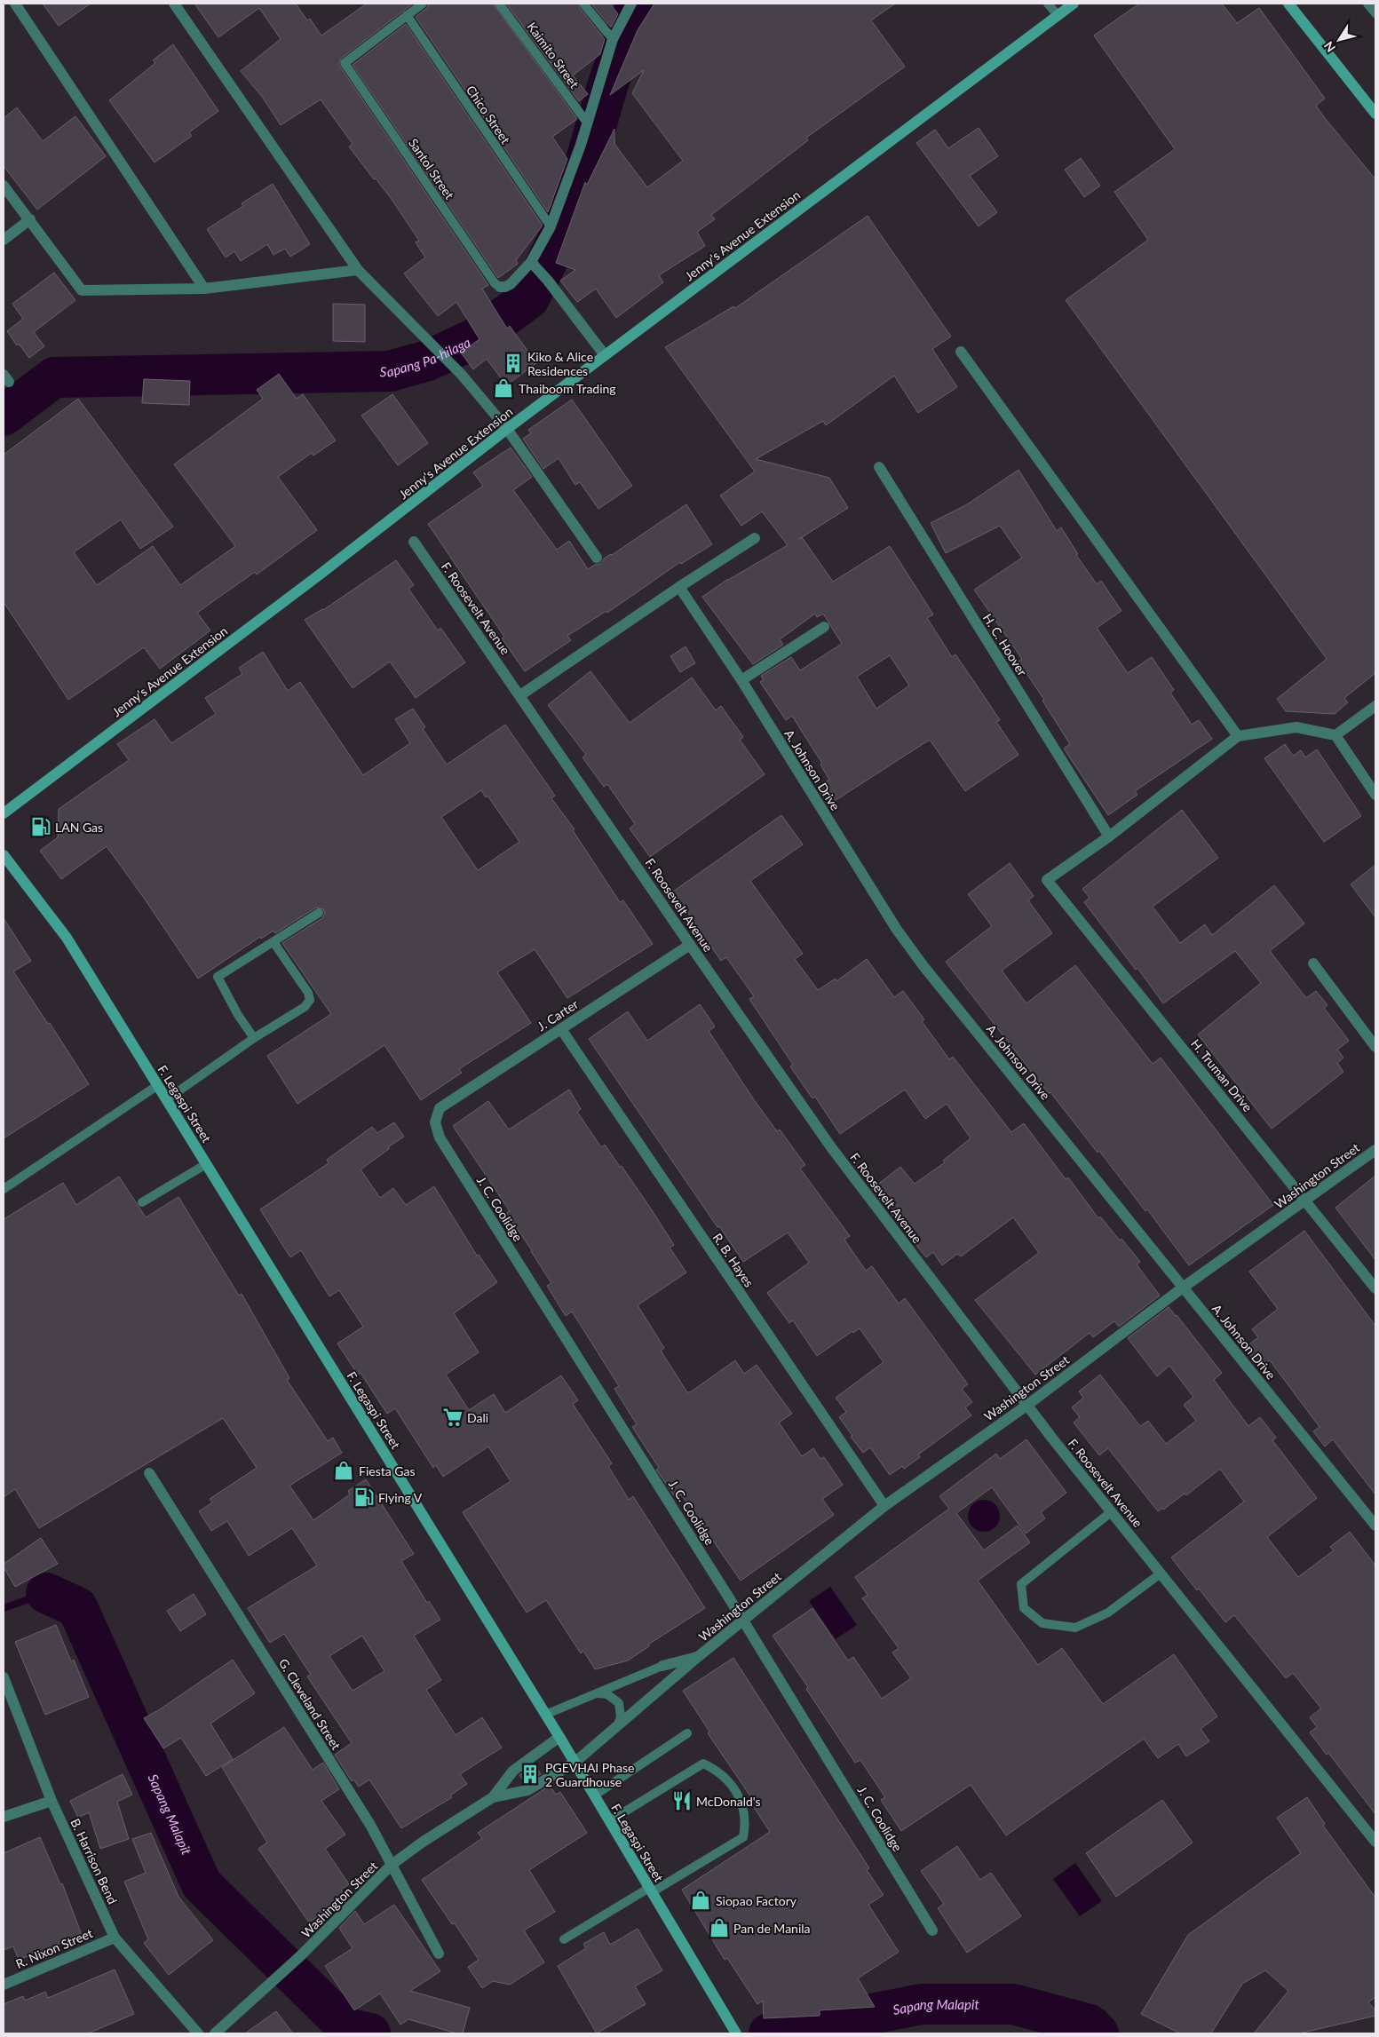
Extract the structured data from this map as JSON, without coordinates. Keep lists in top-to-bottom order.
{
  "streets": {
    "street": [
      "Jenny's Avenue Extension",
      "F. Roosevelt Avenue",
      "H. C. Hoover",
      "A. Johnson Drive",
      "J. Carter",
      "H. Truman Drive",
      "F. Legaspi Street",
      "Washington Street",
      "J. C. Coolidge",
      "R. B. Hayes",
      "G. Cleveland Street",
      "B. Harrison Bend",
      "R. Nixon Street"
    ],
    "lane": ["Kaimito Street", "Chico Street", "Santol Street"]
  },
  "crossings": [
    ["Chico Street", "Santol Street"],
    ["F. Roosevelt Avenue", "J. Carter"],
    ["F. Roosevelt Avenue", "Washington Street"],
    ["H. C. Hoover", "H. Truman Drive"],
    ["A. Johnson Drive", "Washington Street"],
    ["J. Carter", "J. C. Coolidge"],
    ["J. Carter", "R. B. Hayes"],
    ["H. Truman Drive", "Washington Street"],
    ["F. Legaspi Street", "Washington Street"],
    ["Washington Street", "J. C. Coolidge"],
    ["Washington Street", "R. B. Hayes"],
    ["Washington Street", "G. Cleveland Street"],
    ["B. Harrison Bend", "R. Nixon Street"]
  ],
  "water": ["Sapang Pa-hilaga", "Sapang Malapit"],
  "places": {
    "building": ["Kiko & Alice Residences", "PGEVHAI Phase 2 Guardhouse"],
    "shop": [
      "Thaiboom Trading",
      "Fiesta Gas",
      "Siopao Factory",
      "Pan de Manila"
    ],
    "fuel station": ["LAN Gas", "Flying V"],
    "supermarket": ["Dali"],
    "restaurant": ["McDonald's"]
  },
  "north": "bottom left"
}
